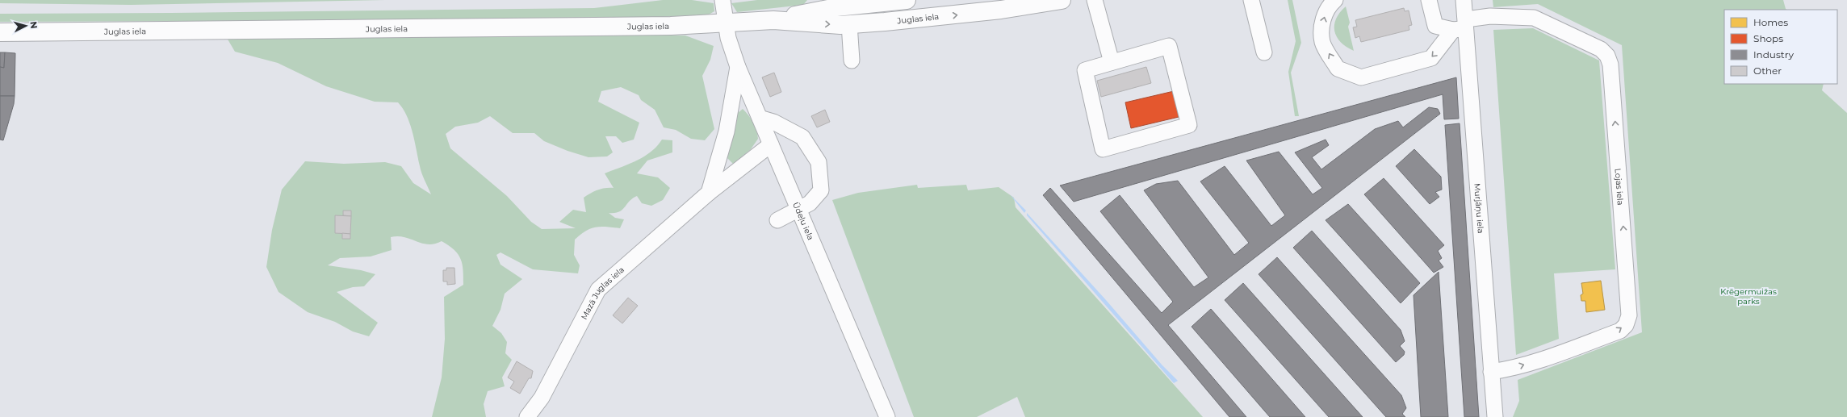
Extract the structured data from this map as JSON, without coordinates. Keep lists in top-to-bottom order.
{
  "streets": {
    "main road": ["Juglas iela"],
    "street": [
      "Lojas iela",
      "Murjāņu iela",
      "Ūdeļu iela",
      "Mazā Juglas iela"
    ]
  },
  "crossings": [
    ["Juglas iela", "Ūdeļu iela"],
    ["Lojas iela", "Murjāņu iela"],
    ["Ūdeļu iela", "Mazā Juglas iela"]
  ],
  "parks": ["Krēgermuižas parks"],
  "legend": [
    "Homes",
    "Shops",
    "Industry",
    "Other"
  ],
  "north": "right"
}
